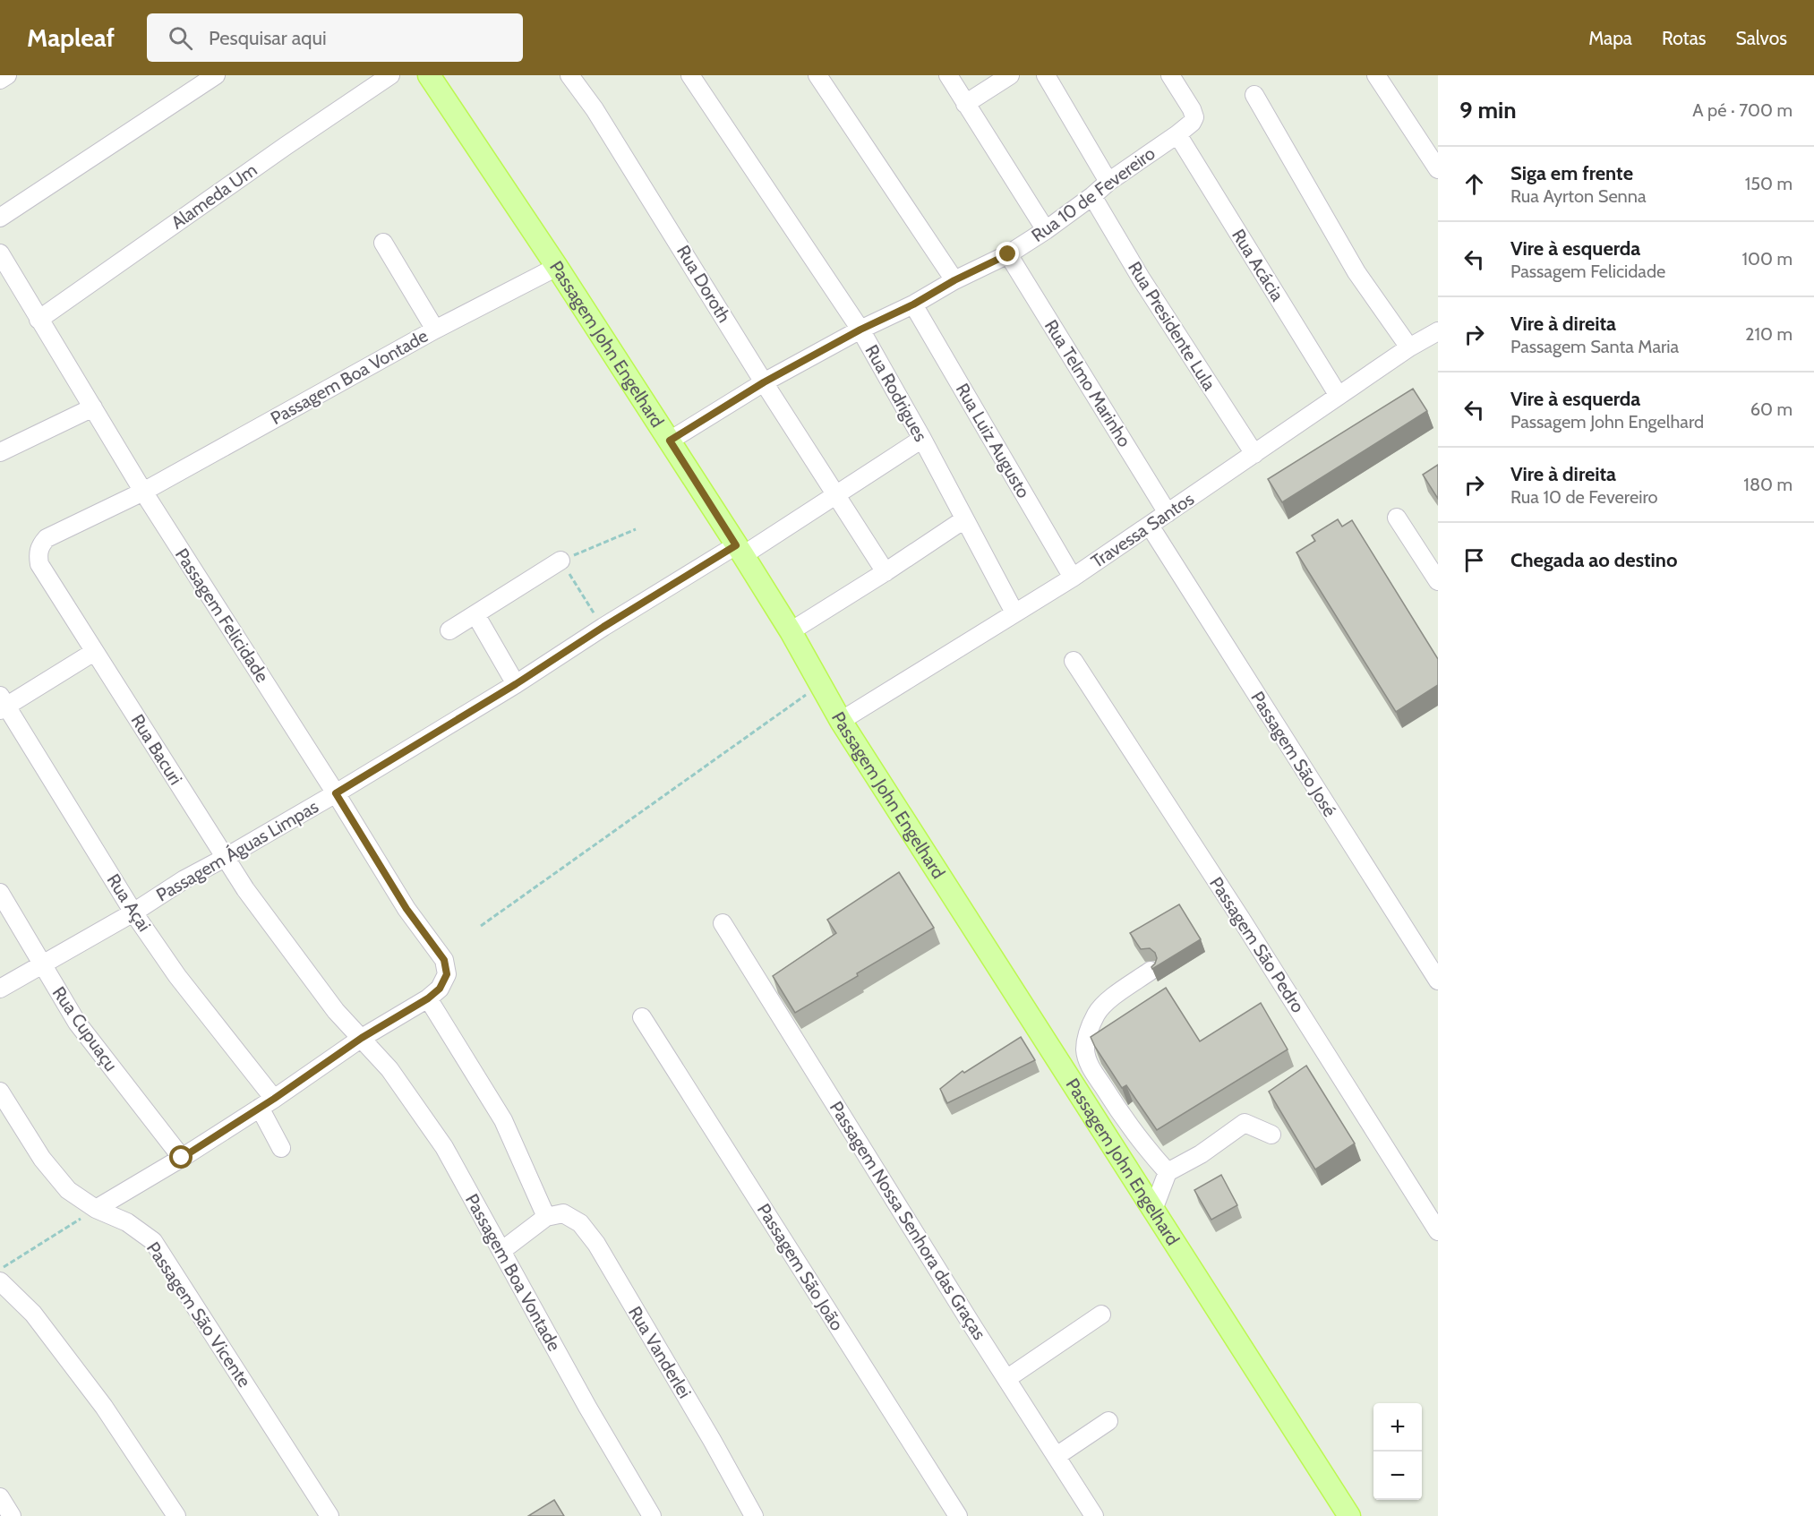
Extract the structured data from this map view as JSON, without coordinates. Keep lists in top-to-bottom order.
{
  "streets": {
    "main road": ["Passagem John Engelhard"],
    "street": [
      "Rua 10 de Fevereiro",
      "Alameda Um",
      "Rua Acácia",
      "Rua Doroth",
      "Rua Presidente Lula",
      "Passagem Boa Vontade",
      "Rua Telmo Marinho",
      "Rua Rodrigues",
      "Rua Luiz Augusto",
      "Travessa Santos",
      "Passagem Felicidade",
      "Rua Bacuri",
      "Passagem São José",
      "Passagem Águas Limpas",
      "Rua Açai",
      "Passagem São Pedro",
      "Rua Cupuaçu",
      "Passagem Nossa Senhora das Graças",
      "Passagem São João",
      "Passagem São Vicente",
      "Rua Vanderlei"
    ]
  },
  "crossings": [
    ["Rua 10 de Fevereiro", "Rua Acácia"],
    ["Rua 10 de Fevereiro", "Rua Doroth"],
    ["Rua 10 de Fevereiro", "Rua Presidente Lula"],
    ["Rua 10 de Fevereiro", "Passagem John Engelhard"],
    ["Rua 10 de Fevereiro", "Rua Telmo Marinho"],
    ["Rua 10 de Fevereiro", "Rua Rodrigues"],
    ["Rua 10 de Fevereiro", "Rua Luiz Augusto"],
    ["Alameda Um", "Passagem Felicidade"],
    ["Rua Acácia", "Travessa Santos"],
    ["Rua Doroth", "Passagem Águas Limpas"],
    ["Rua Presidente Lula", "Travessa Santos"],
    ["Passagem John Engelhard", "Passagem Boa Vontade"],
    ["Passagem John Engelhard", "Travessa Santos"],
    ["Passagem John Engelhard", "Passagem Águas Limpas"],
    ["Passagem Boa Vontade", "Passagem Felicidade"],
    ["Passagem Boa Vontade", "Rua Bacuri"],
    ["Rua Telmo Marinho", "Travessa Santos"],
    ["Rua Rodrigues", "Travessa Santos"],
    ["Rua Rodrigues", "Passagem Águas Limpas"],
    ["Rua Luiz Augusto", "Travessa Santos"],
    ["Travessa Santos", "Passagem São José"],
    ["Passagem Felicidade", "Rua Bacuri"],
    ["Passagem Felicidade", "Passagem Águas Limpas"],
    ["Rua Bacuri", "Passagem Águas Limpas"],
    ["Passagem Águas Limpas", "Rua Açai"],
    ["Passagem Águas Limpas", "Rua Cupuaçu"]
  ],
  "page": {
    "header": "Mapleaf",
    "search": "Pesquisar aqui",
    "nav": ["Mapa", "Rotas", "Salvos"],
    "heading": ["9 min", "A pé · 700 m"],
    "list": [
      ["Siga em frente", "Rua Ayrton Senna", "150 m"],
      ["Vire à esquerda", "Passagem Felicidade", "100 m"],
      ["Vire à direita", "Passagem Santa Maria", "210 m"],
      ["Vire à esquerda", "Passagem John Engelhard", "60 m"],
      ["Vire à direita", "Rua 10 de Fevereiro", "180 m"],
      "Chegada ao destino"
    ],
    "map_buttons": ["+", "−"]
  }
}
